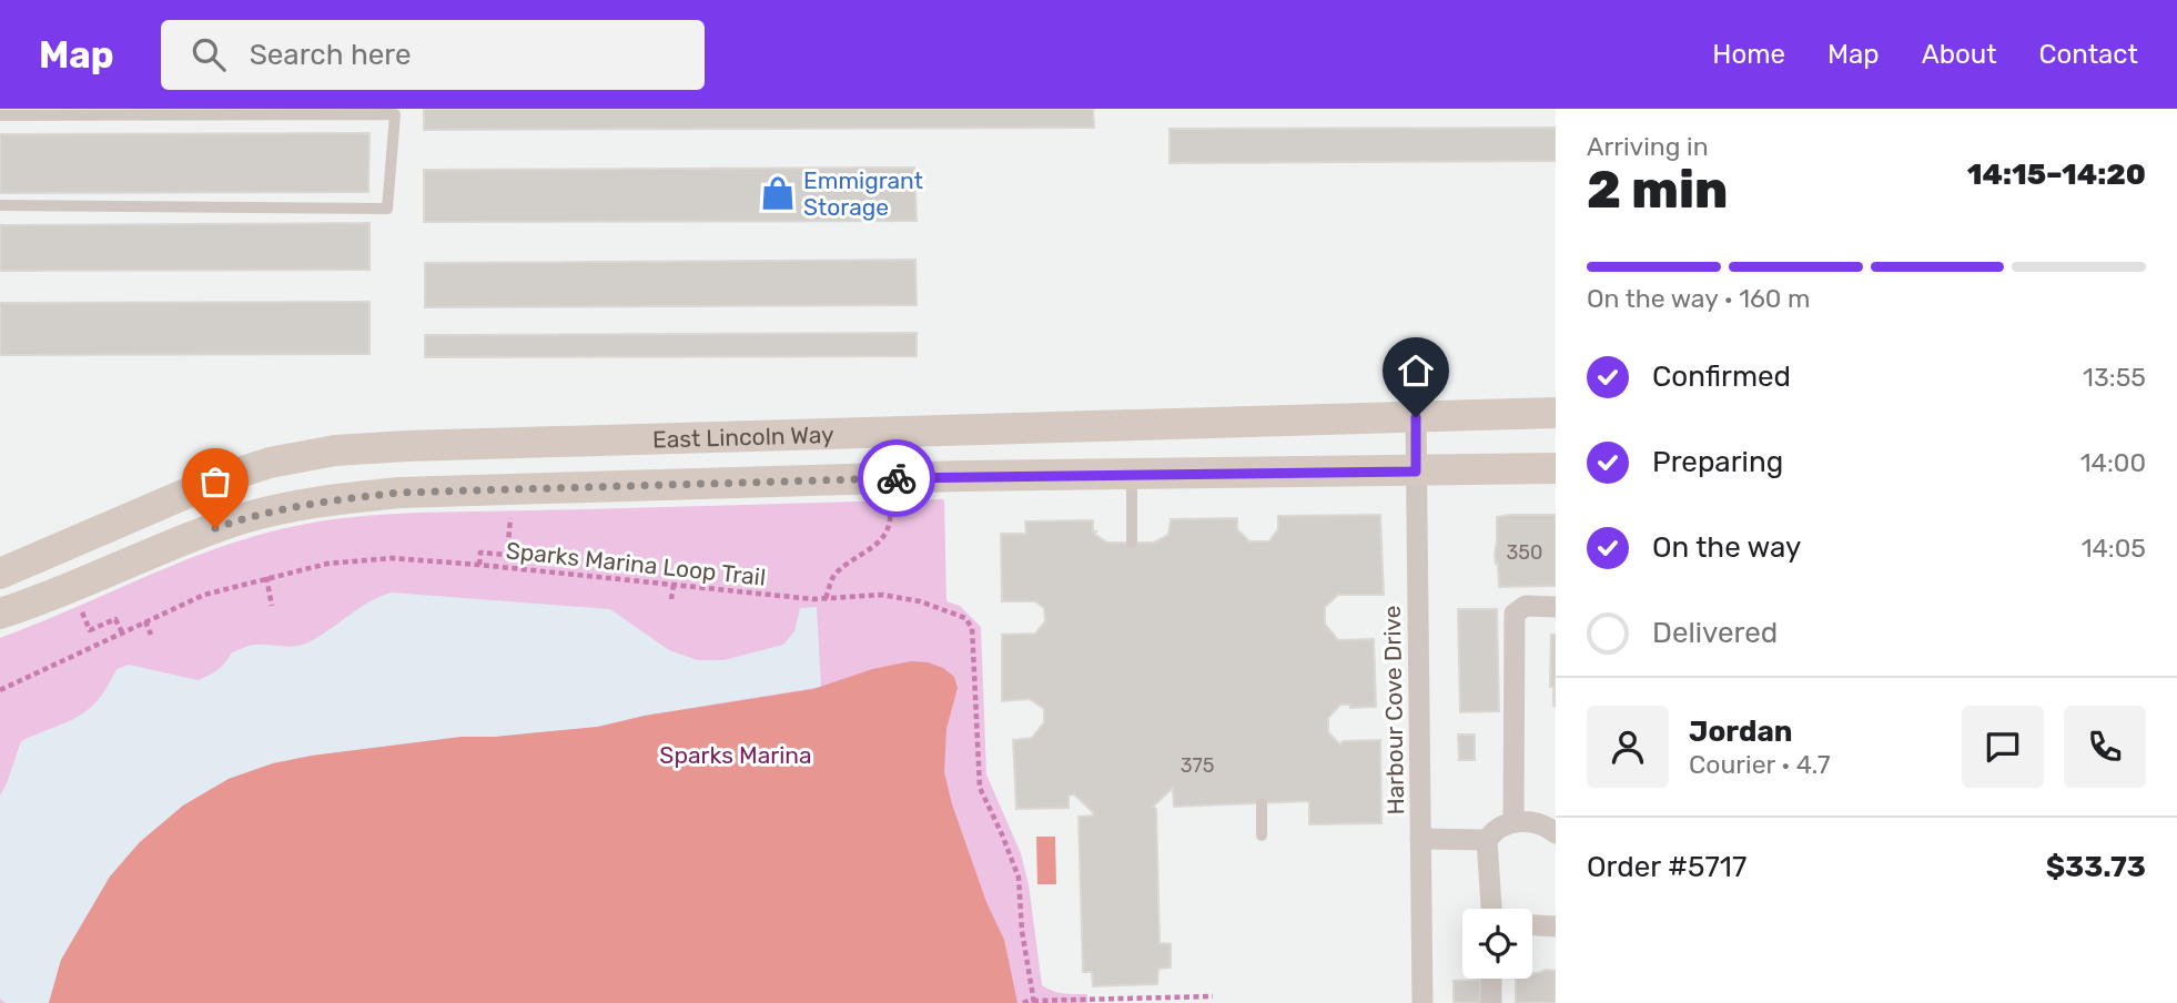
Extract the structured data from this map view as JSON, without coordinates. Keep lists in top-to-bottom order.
{
  "streets": {
    "street": ["East Lincoln Way", "Harbour Cove Drive"],
    "path": ["Sparks Marina Loop Trail"]
  },
  "crossings": [
    ["East Lincoln Way", "Harbour Cove Drive"]
  ],
  "parks": ["Sparks Marina"],
  "places": {
    "shop": ["Emmigrant Storage"]
  },
  "house_numbers": ["350", "375"],
  "page": {
    "header": "Map",
    "search": "Search here",
    "nav": [
      "Home",
      "Map",
      "About",
      "Contact"
    ],
    "heading": ["2 min", "Arriving in", "14:15–14:20"],
    "panel": [
      "Jordan",
      "Courier · 4.7",
      "Order #5717",
      "$33.73"
    ],
    "bar": "On the way · 160 m",
    "list": [
      ["Confirmed", "13:55"],
      ["Preparing", "14:00"],
      ["On the way", "14:05"],
      "Delivered"
    ]
  }
}
